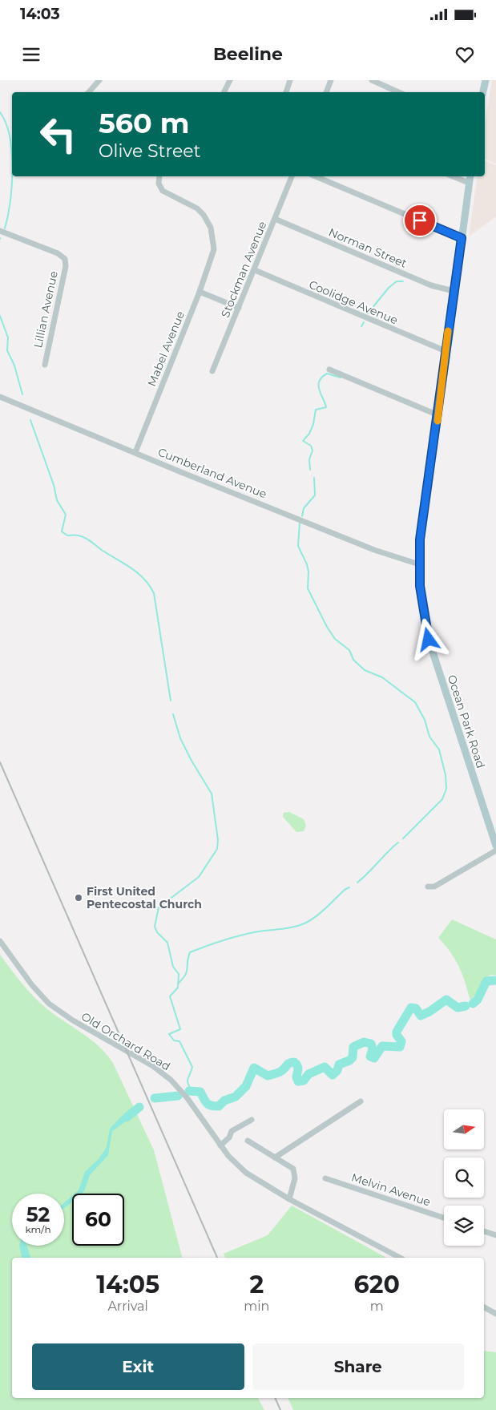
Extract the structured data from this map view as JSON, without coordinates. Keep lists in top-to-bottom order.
{
  "streets": {
    "main road": ["Ocean Park Road"],
    "street": [
      "Norman Street",
      "Stockman Avenue",
      "Coolidge Avenue",
      "Lillian Avenue",
      "Mabel Avenue",
      "Cumberland Avenue",
      "Old Orchard Road",
      "Melvin Avenue"
    ]
  },
  "crossings": [
    ["Norman Street", "Stockman Avenue"],
    ["Norman Street", "Ocean Park Road"],
    ["Stockman Avenue", "Coolidge Avenue"],
    ["Coolidge Avenue", "Ocean Park Road"],
    ["Mabel Avenue", "Cumberland Avenue"],
    ["Cumberland Avenue", "Ocean Park Road"]
  ],
  "places": ["First United Pentecostal Church"],
  "north": "right",
  "page": {
    "status": "14:03",
    "header": "Beeline",
    "turn": ["560 m", "Olive Street"],
    "speed": "52 km/h",
    "limit": "60",
    "eta": [
      "14:05",
      "Arrival",
      "2",
      "min",
      "620",
      "m"
    ],
    "buttons": ["Exit", "Share"]
  }
}
